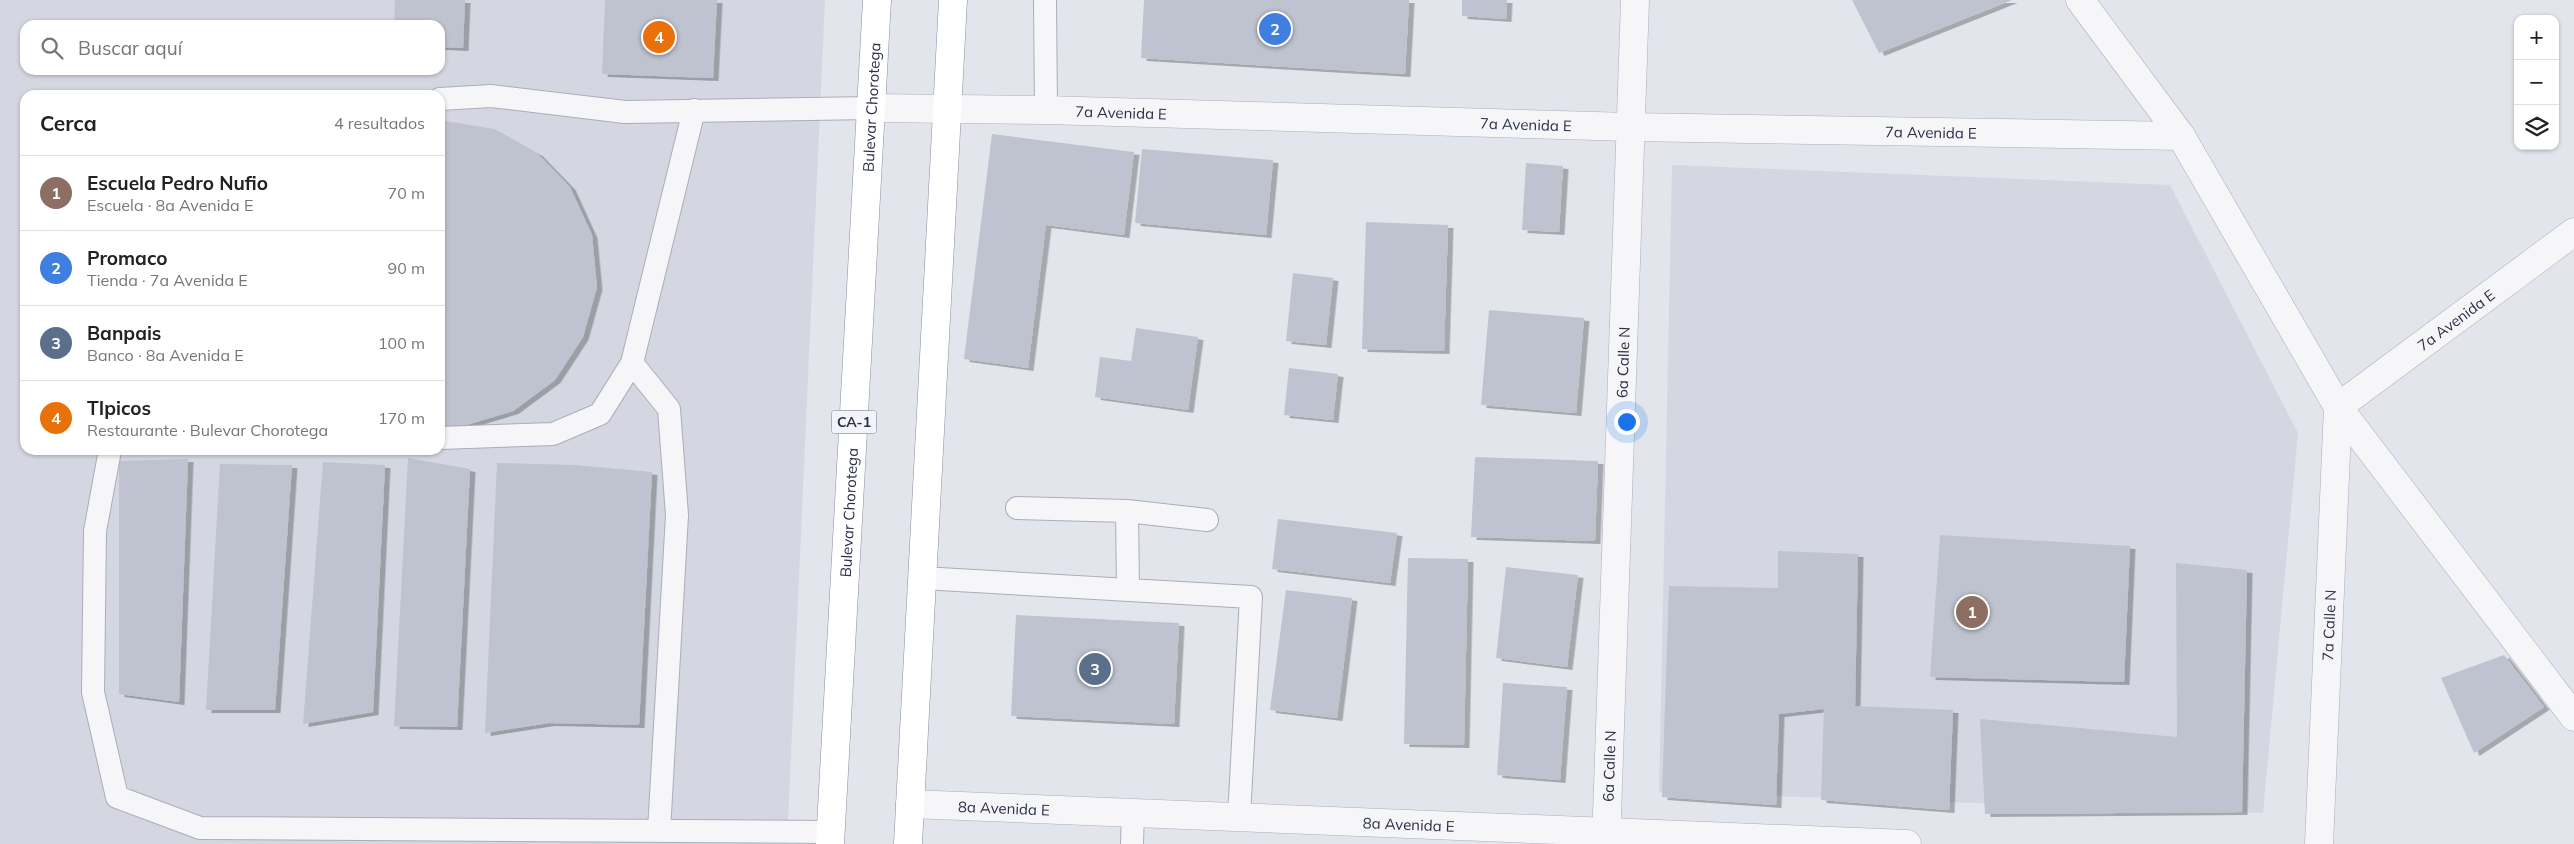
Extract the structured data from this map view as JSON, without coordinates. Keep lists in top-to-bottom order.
{
  "streets": {
    "highway": ["Bulevar Chorotega", "CA-1"],
    "street": [
      "7a Avenida E",
      "6a Calle N",
      "7a Calle N",
      "8a Avenida E"
    ]
  },
  "crossings": [
    ["Bulevar Chorotega", "7a Avenida E"],
    ["7a Avenida E", "6a Calle N"],
    ["7a Avenida E", "7a Calle N"],
    ["6a Calle N", "8a Avenida E"]
  ],
  "page": {
    "pins": [
      "2",
      "4",
      "1",
      "3"
    ],
    "map_buttons": ["+", "−"],
    "search": "Buscar aquí",
    "heading": ["Cerca", "4 resultados"],
    "list": [
      {
        "mark": "1",
        "name": "Escuela Pedro Nufio",
        "note": "Escuela · 8a Avenida E",
        "value": "70 m"
      },
      {
        "mark": "2",
        "name": "Promaco",
        "note": "Tienda · 7a Avenida E",
        "value": "90 m"
      },
      {
        "mark": "3",
        "name": "Banpais",
        "note": "Banco · 8a Avenida E",
        "value": "100 m"
      },
      {
        "mark": "4",
        "name": "TIpicos",
        "note": "Restaurante · Bulevar Chorotega",
        "value": "170 m"
      }
    ]
  }
}
